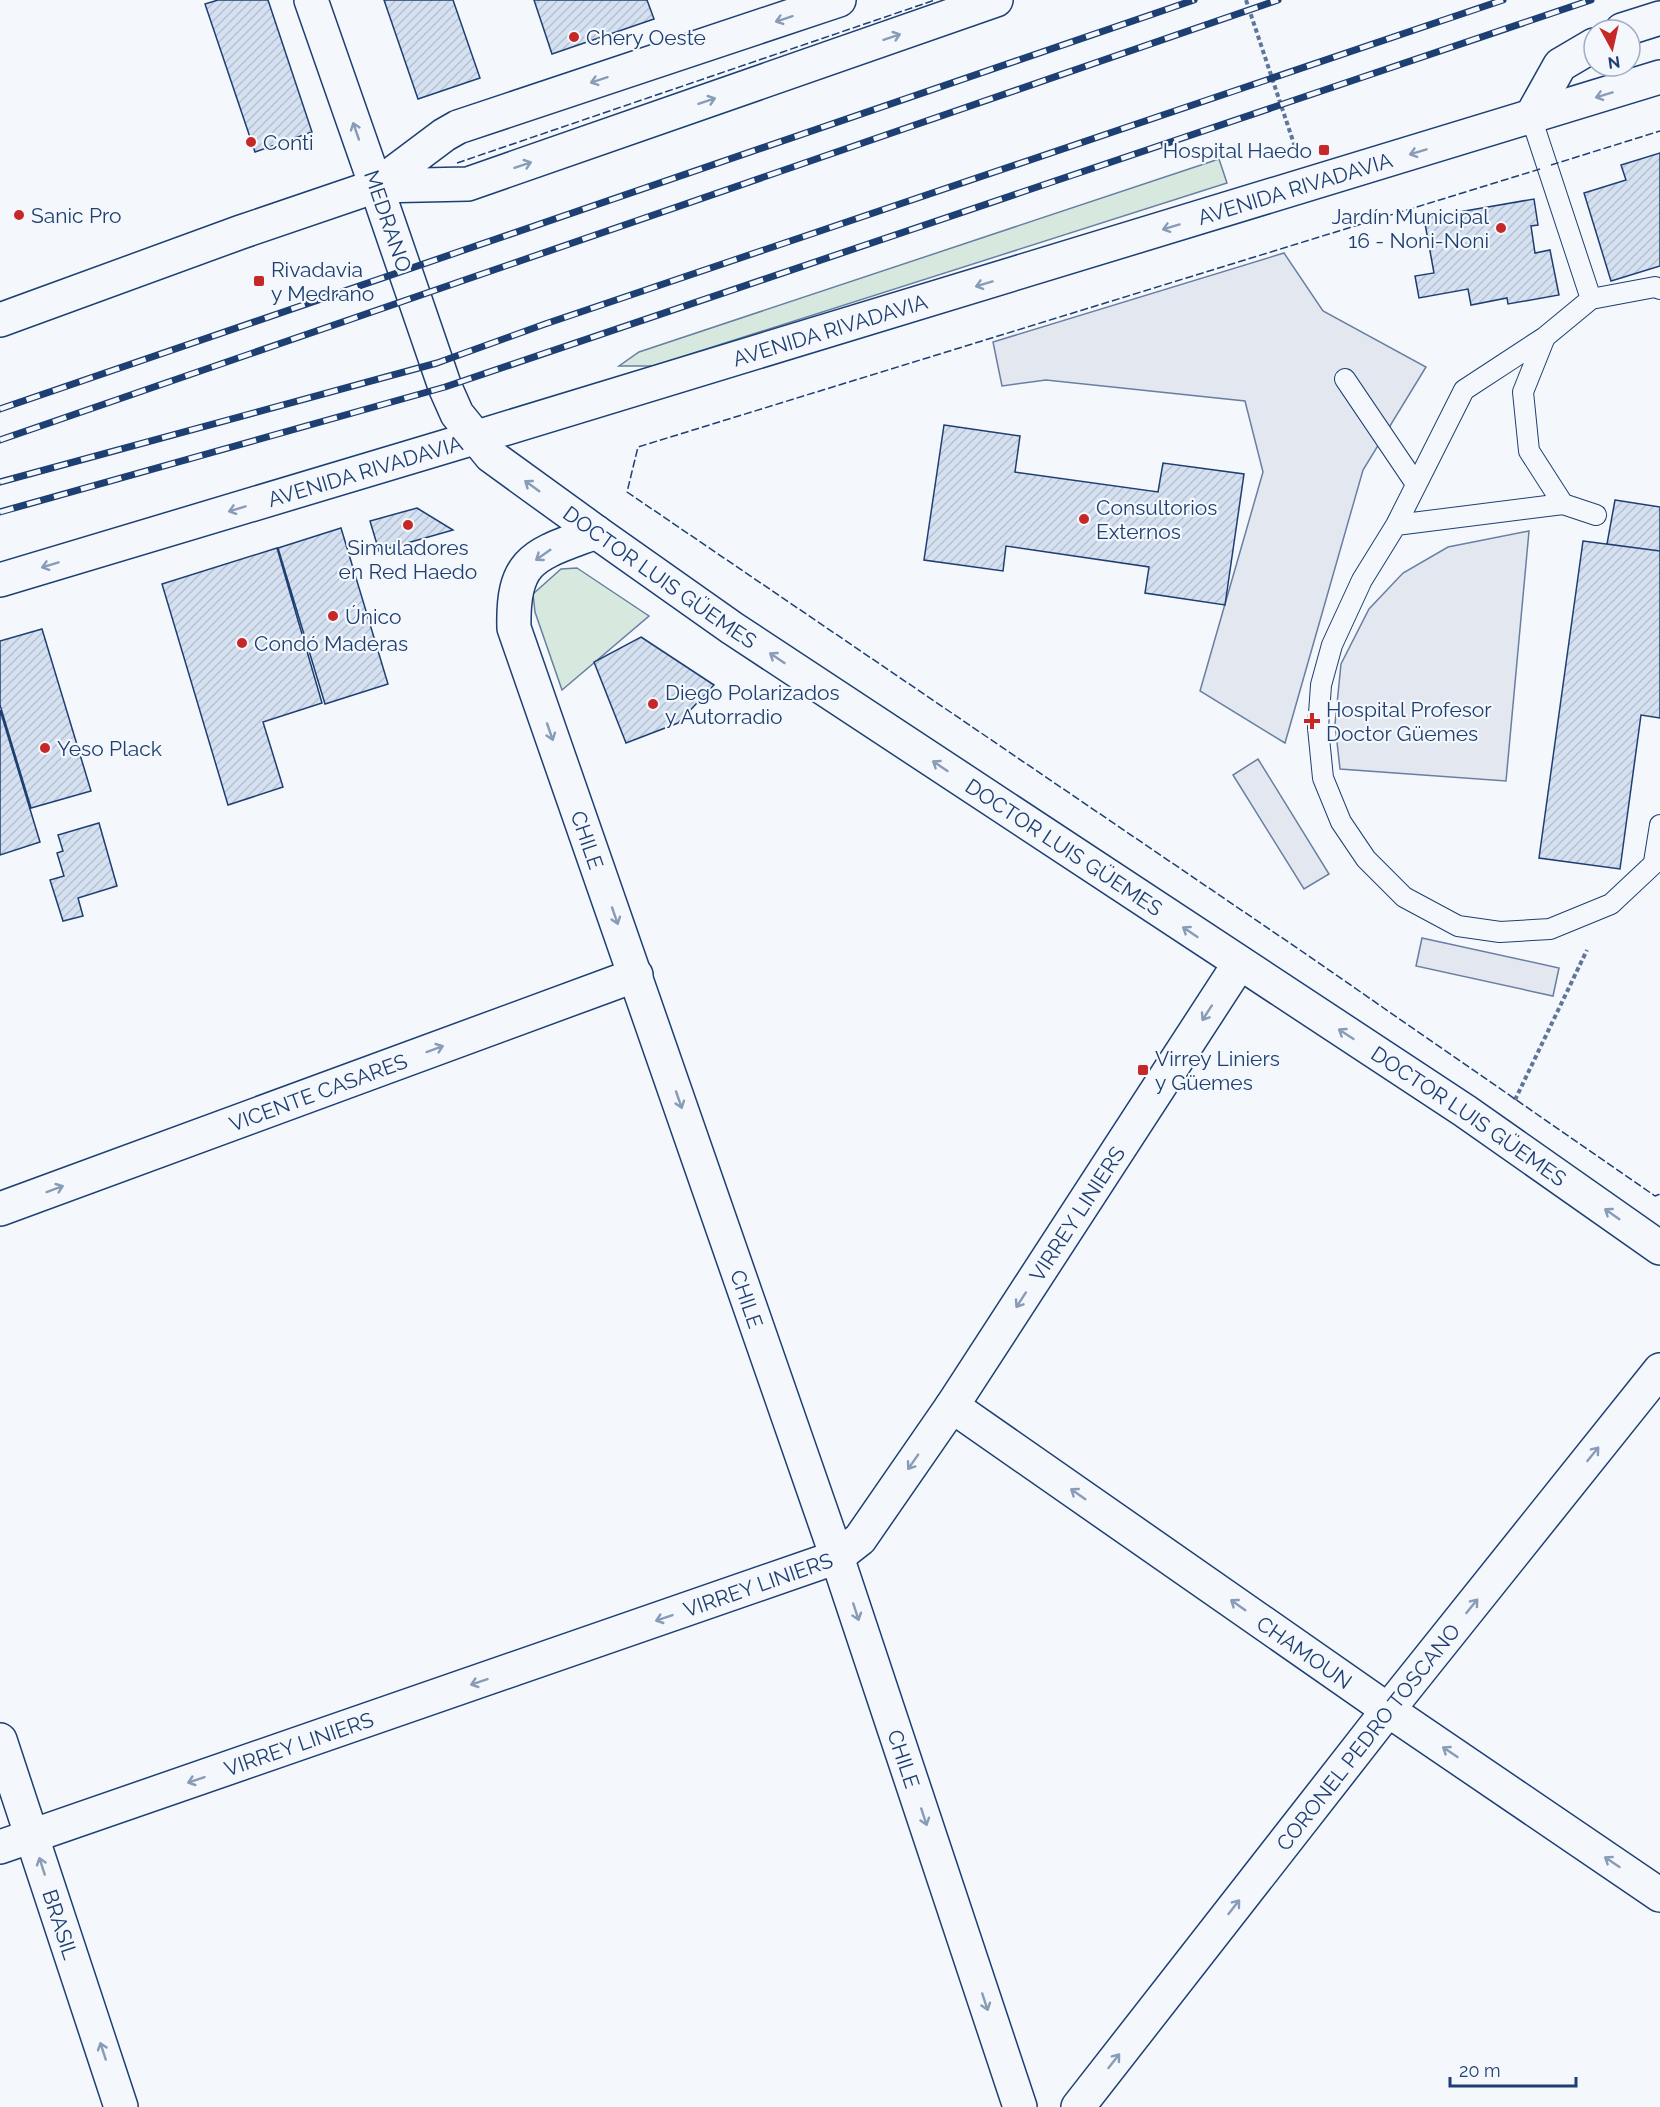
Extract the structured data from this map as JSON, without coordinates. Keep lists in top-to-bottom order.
{
  "streets": {
    "street": [
      "AVENIDA RIVADAVIA",
      "MEDRANO",
      "DOCTOR LUIS GÜEMES",
      "CHILE",
      "VICENTE CASARES",
      "VIRREY LINIERS",
      "CHAMOUN",
      "CORONEL PEDRO TOSCANO",
      "BRASIL"
    ]
  },
  "crossings": [
    ["AVENIDA RIVADAVIA", "MEDRANO"],
    ["AVENIDA RIVADAVIA", "DOCTOR LUIS GÜEMES"],
    ["MEDRANO", "DOCTOR LUIS GÜEMES"],
    ["DOCTOR LUIS GÜEMES", "CHILE"],
    ["DOCTOR LUIS GÜEMES", "VIRREY LINIERS"],
    ["CHILE", "VICENTE CASARES"],
    ["CHILE", "VIRREY LINIERS"],
    ["VIRREY LINIERS", "CHAMOUN"],
    ["VIRREY LINIERS", "BRASIL"],
    ["CHAMOUN", "CORONEL PEDRO TOSCANO"]
  ],
  "one_way": [
    "MEDRANO",
    "DOCTOR LUIS GÜEMES",
    "CHILE",
    "VICENTE CASARES",
    "VIRREY LINIERS",
    "CHAMOUN",
    "CORONEL PEDRO TOSCANO",
    "BRASIL"
  ],
  "places": {
    "other": [
      "Chery Oeste",
      "Conti",
      "Sanic Pro",
      "Jardín Municipal 16 - Noni-Noni",
      "Consultorios Externos",
      "Simuladores en Red Haedo",
      "Único",
      "Condó Maderas",
      "Diego Polarizados y Autorradio",
      "Yeso Plack"
    ],
    "transit": ["Hospital Haedo", "Rivadavia y Medrano", "Virrey Liniers y Güemes"],
    "health": ["Hospital Profesor Doctor Güemes"]
  },
  "scale_bar": "20 m",
  "north": "bottom"
}
